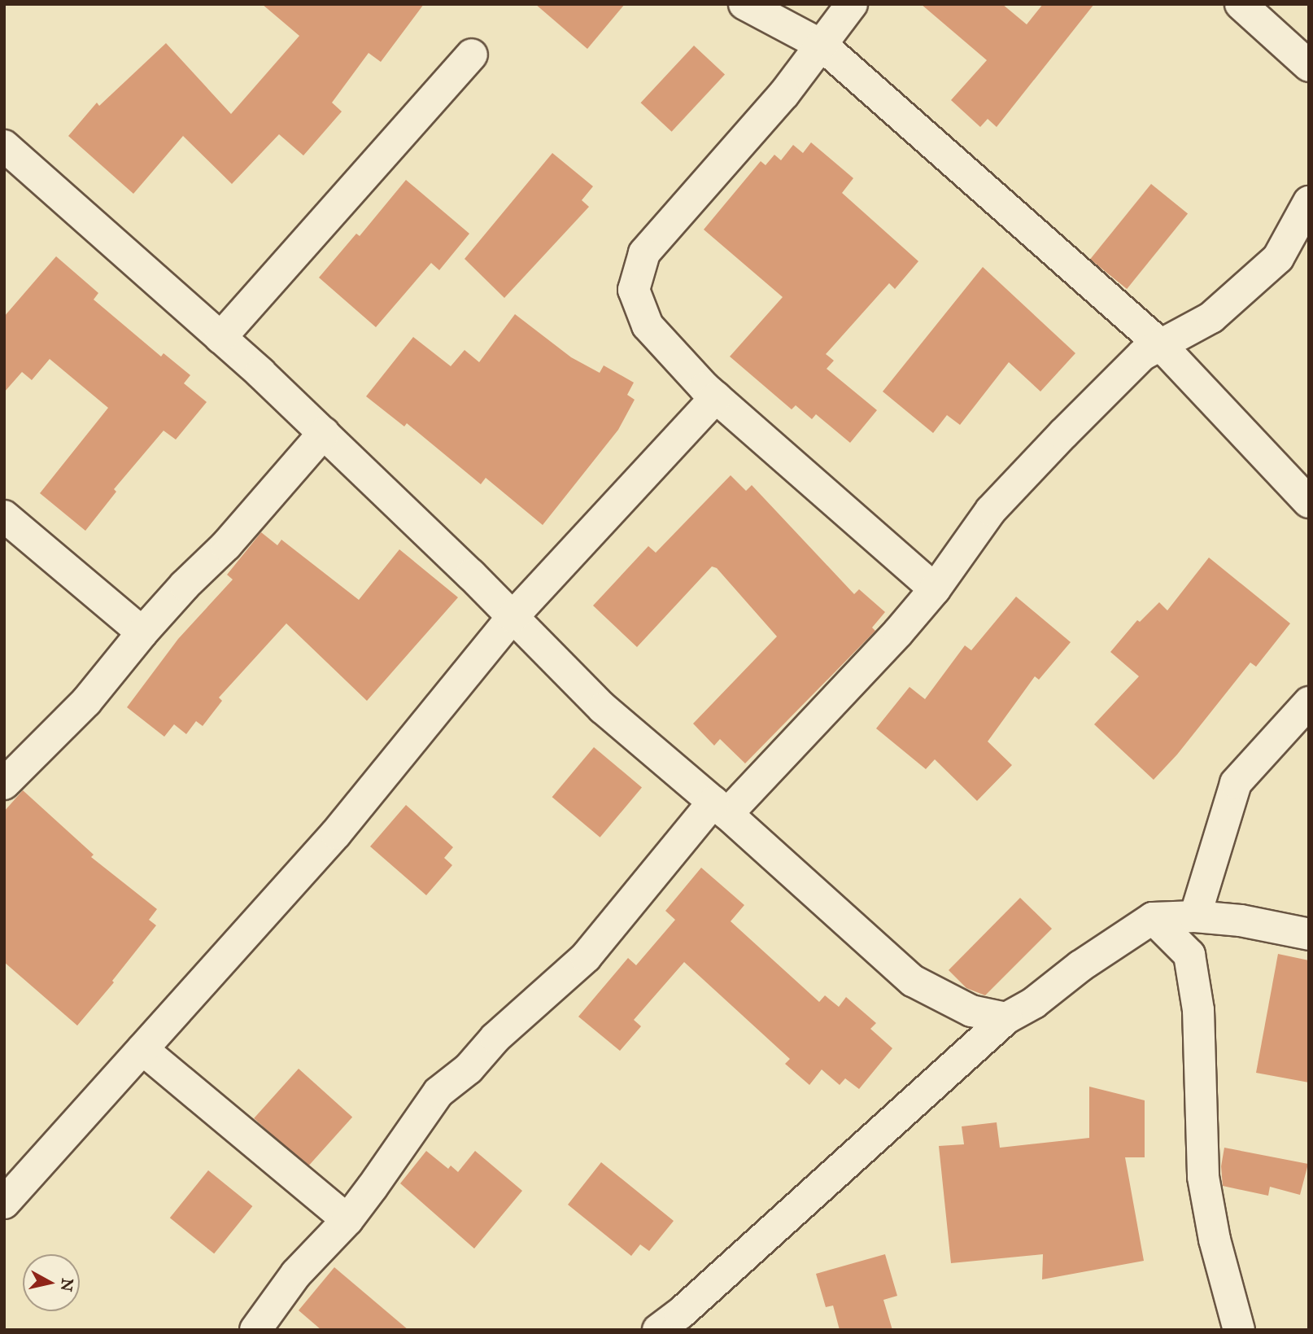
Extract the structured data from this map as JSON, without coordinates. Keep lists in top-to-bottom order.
{
  "north": "right"
}
